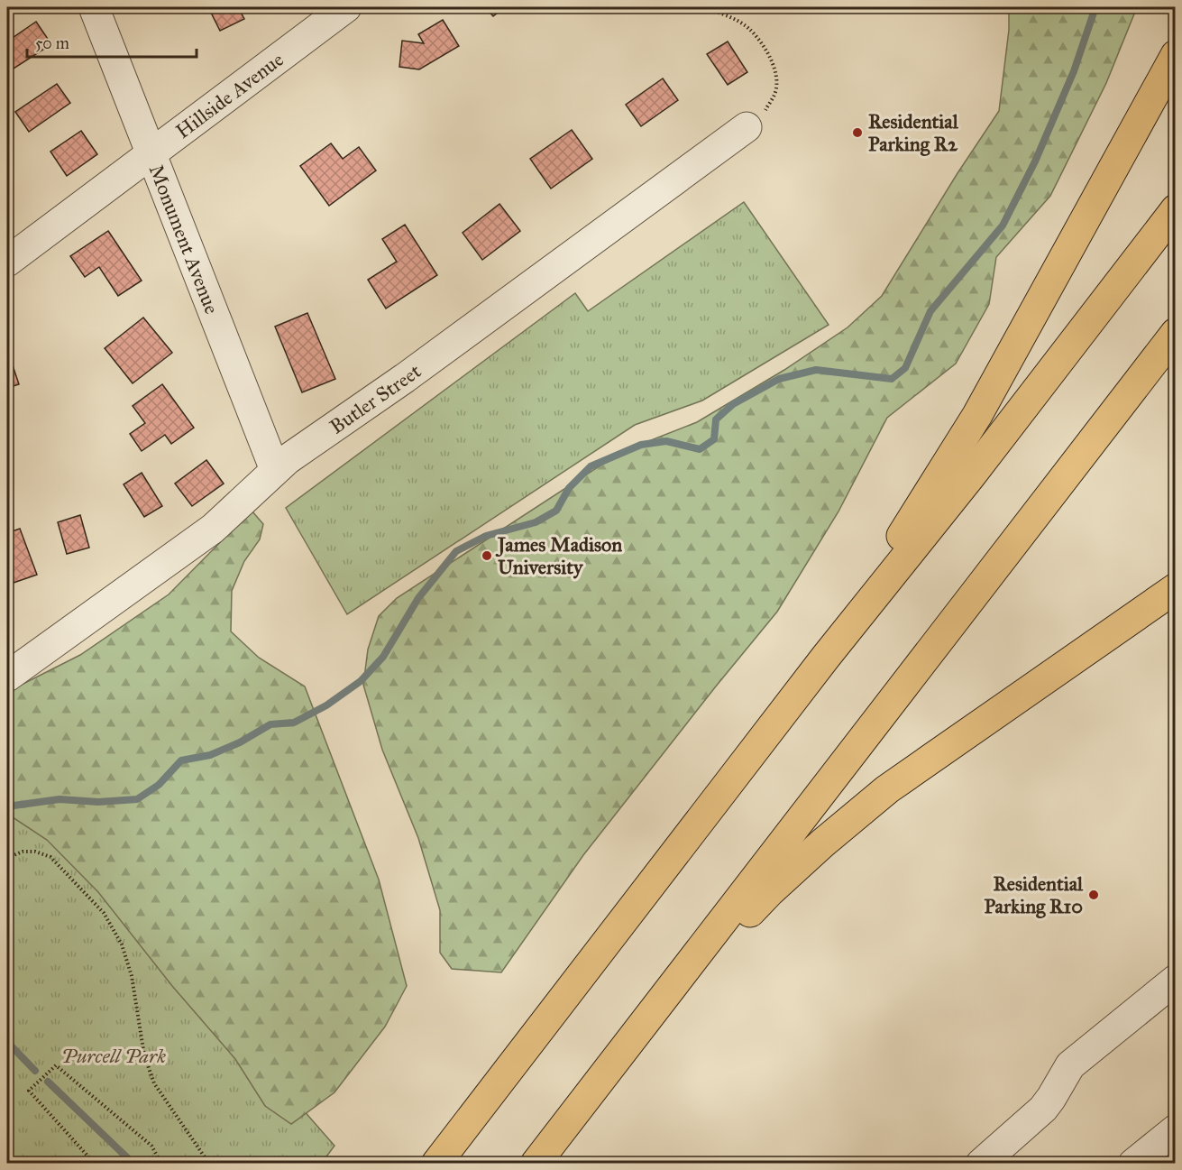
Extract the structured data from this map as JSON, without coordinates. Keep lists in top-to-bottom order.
{
  "streets": {
    "street": ["Hillside Avenue", "Monument Avenue", "Butler Street"]
  },
  "crossings": [
    ["Hillside Avenue", "Monument Avenue"],
    ["Monument Avenue", "Butler Street"]
  ],
  "parks": ["Purcell Park"],
  "places": ["Residential Parking R2", "James Madison University", "Residential Parking R10"],
  "scale_bar": "50 m"
}
